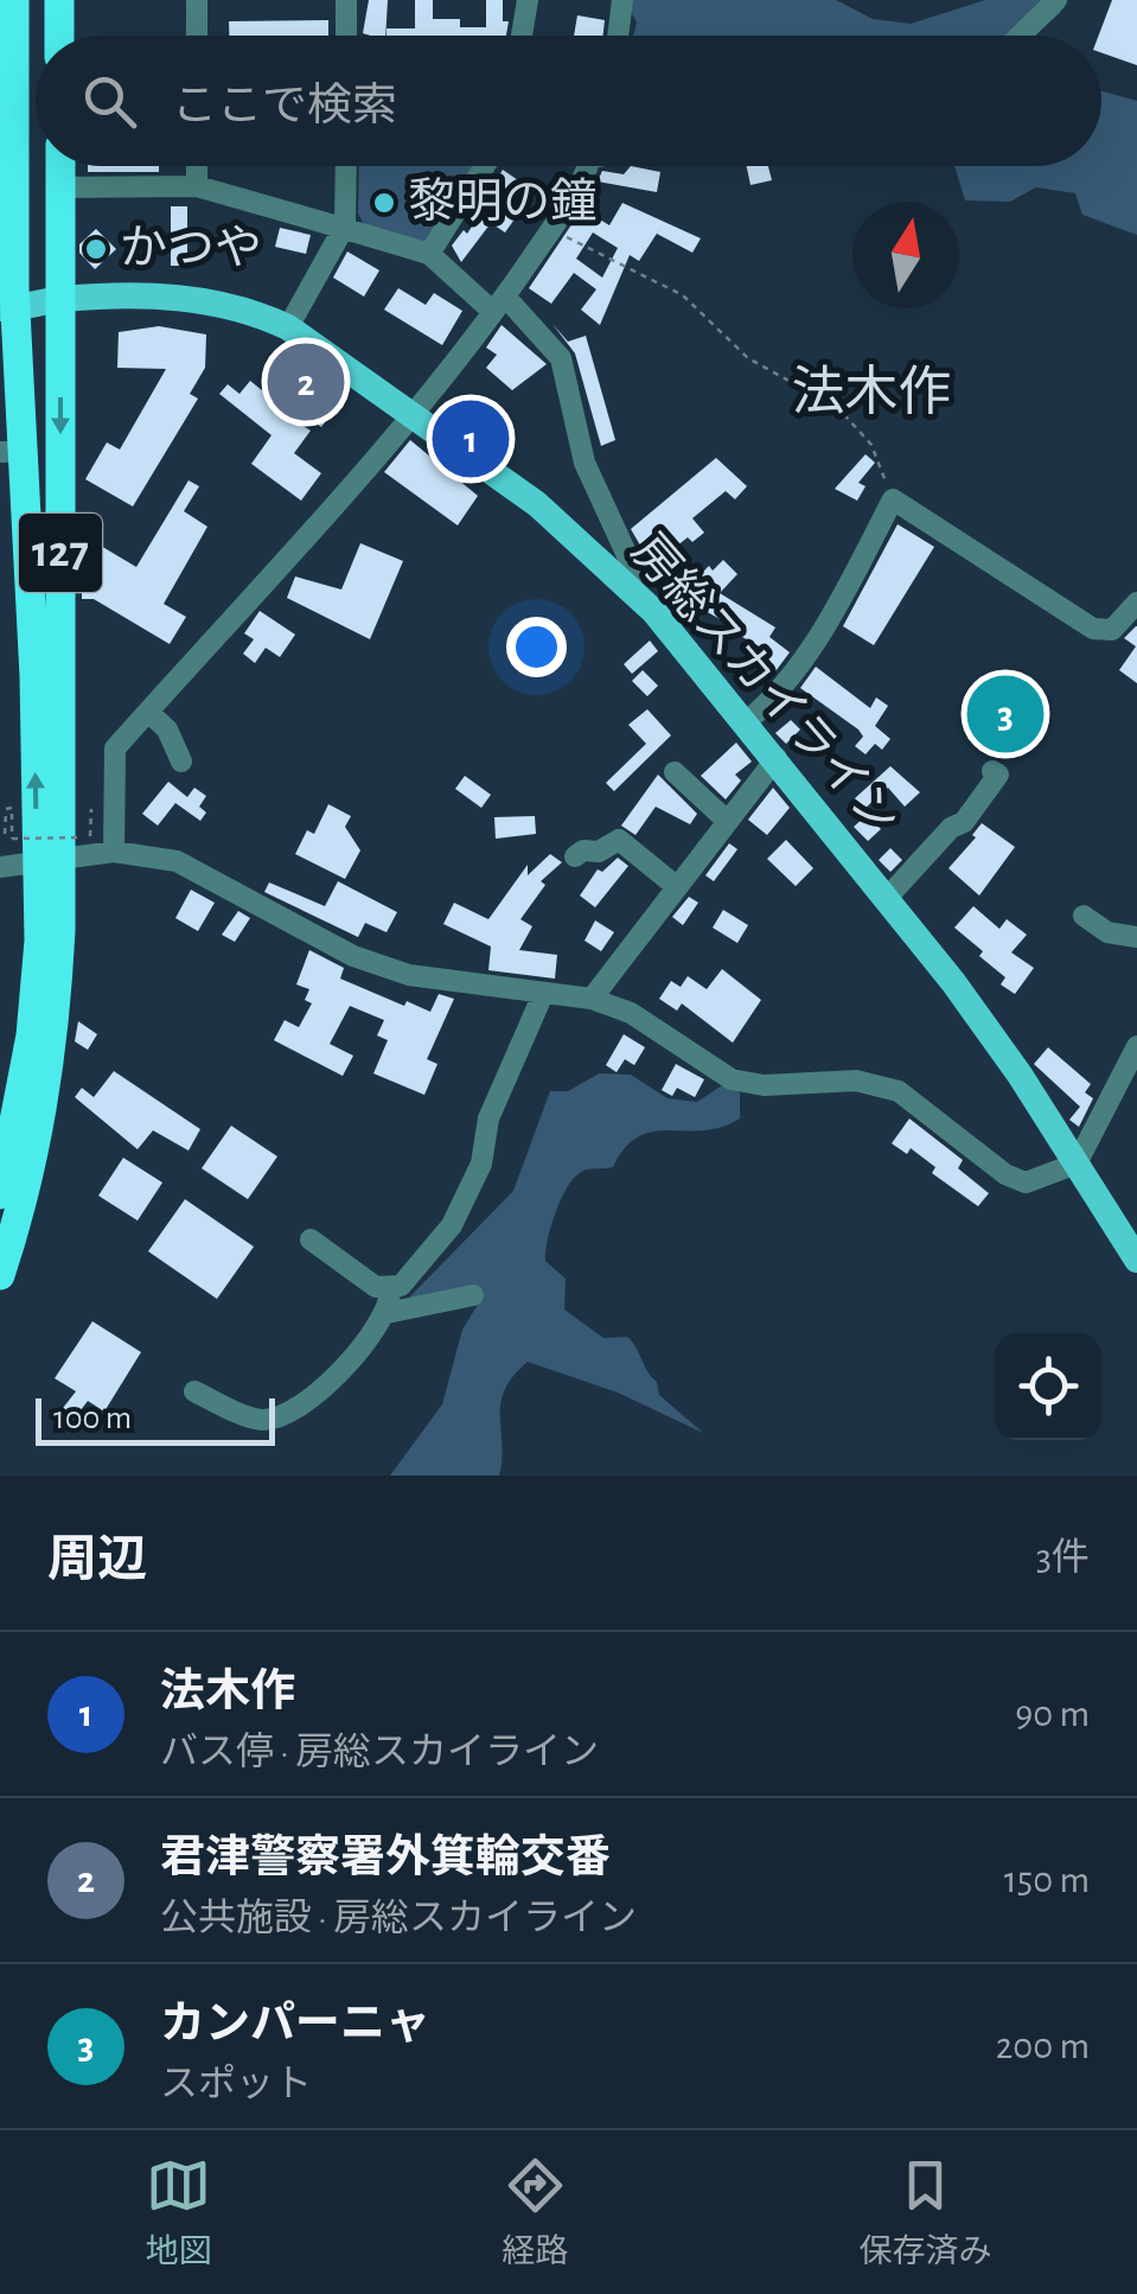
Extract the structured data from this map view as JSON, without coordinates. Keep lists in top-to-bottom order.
{
  "streets": {
    "highway": ["127"],
    "main road": ["房総スカイライン"]
  },
  "crossings": [
    ["127", "房総スカイライン"]
  ],
  "districts": ["法木作"],
  "places": ["黎明の鐘", "かつや"],
  "scale_bar": "100 m",
  "north": "top",
  "page": {
    "search": "ここで検索",
    "pins": ["2", "1", "3"],
    "scale": "100 m",
    "heading": ["周辺", "3件"],
    "list": [
      {
        "mark": "1",
        "name": "法木作",
        "note": "バス停 · 房総スカイライン",
        "value": "90 m"
      },
      {
        "mark": "2",
        "name": "君津警察署外箕輪交番",
        "note": "公共施設 · 房総スカイライン",
        "value": "150 m"
      },
      {
        "mark": "3",
        "name": "カンパーニャ",
        "note": "スポット",
        "value": "200 m"
      }
    ],
    "nav": ["地図", "経路", "保存済み"]
  }
}
